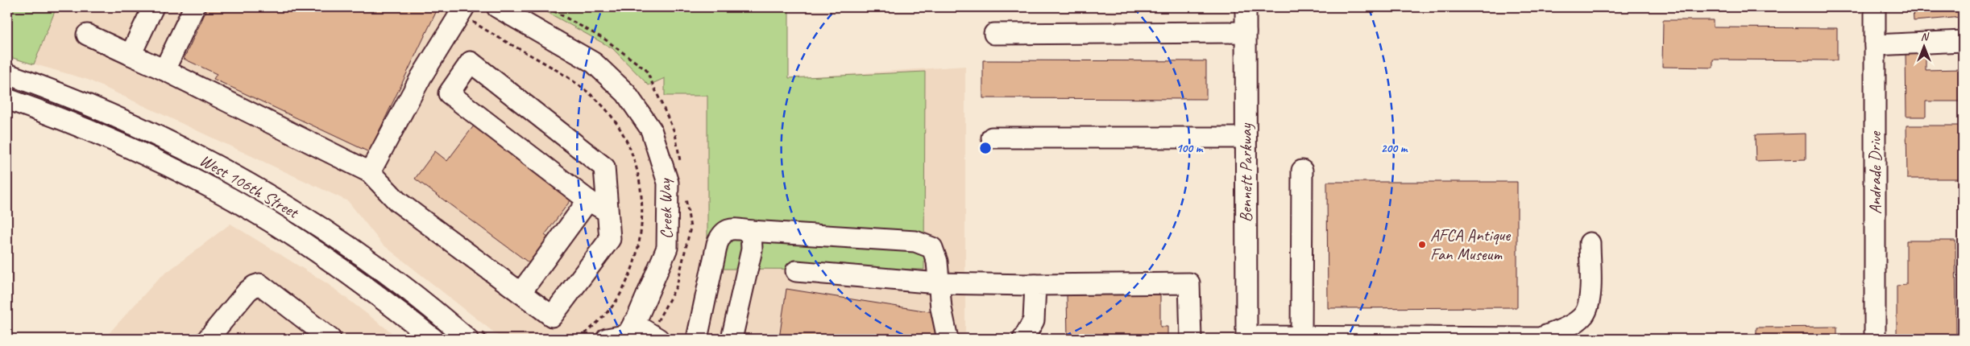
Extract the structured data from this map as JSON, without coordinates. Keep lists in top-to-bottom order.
{
  "streets": {
    "street": [
      "Bennett Parkway",
      "Andrade Drive",
      "West 106th Street",
      "Creek Way"
    ]
  },
  "places": ["AFCA Antique Fan Museum"],
  "north": "top",
  "rings": ["100 m", "200 m"]
}
